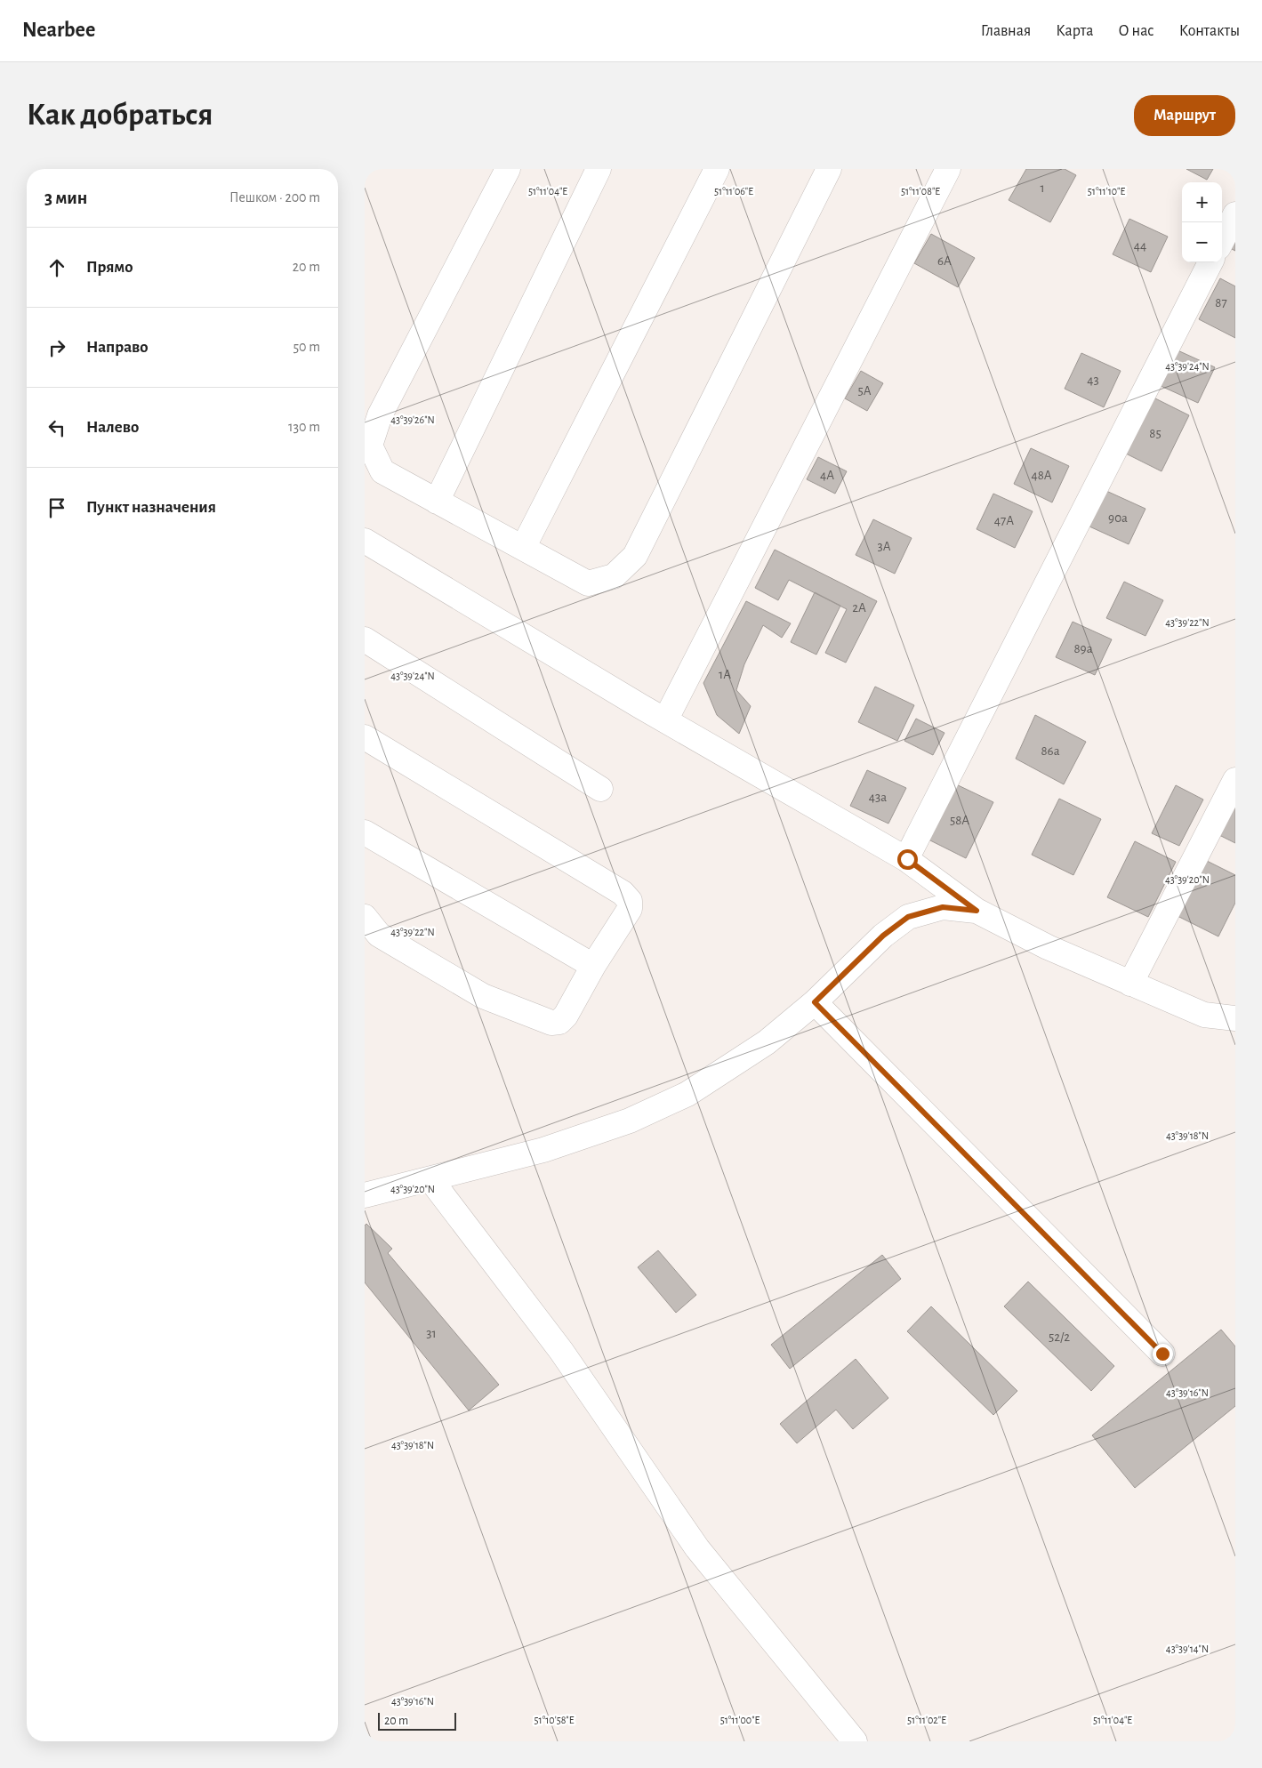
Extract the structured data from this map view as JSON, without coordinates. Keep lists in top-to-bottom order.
{
  "house_numbers": [
    "1",
    "44",
    "6А",
    "87",
    "43",
    "5А",
    "85",
    "4А",
    "48А",
    "90а",
    "47А",
    "3А",
    "2А",
    "89а",
    "1А",
    "86а",
    "43а",
    "58А",
    "31",
    "52/2"
  ],
  "scale_bar": "20 m",
  "page": {
    "header": "Nearbee",
    "nav": [
      "Главная",
      "Карта",
      "О нас",
      "Контакты"
    ],
    "buttons": "Маршрут",
    "title": "Как добраться",
    "heading": ["3 мин", "Пешком · 200 m"],
    "map_buttons": ["+", "−"],
    "list": [
      ["Прямо", "20 m"],
      ["Направо", "50 m"],
      ["Налево", "130 m"],
      "Пункт назначения"
    ],
    "scale": "20 m"
  },
  "coordinates": [
    "51°11'10\"E",
    "51°11'04\"E",
    "51°11'06\"E",
    "51°11'08\"E",
    "43°39'24\"N",
    "43°39'26\"N",
    "43°39'22\"N",
    "43°39'20\"N",
    "43°39'18\"N",
    "43°39'16\"N",
    "43°39'14\"N",
    "51°10'58\"E",
    "51°11'00\"E",
    "51°11'02\"E"
  ]
}
